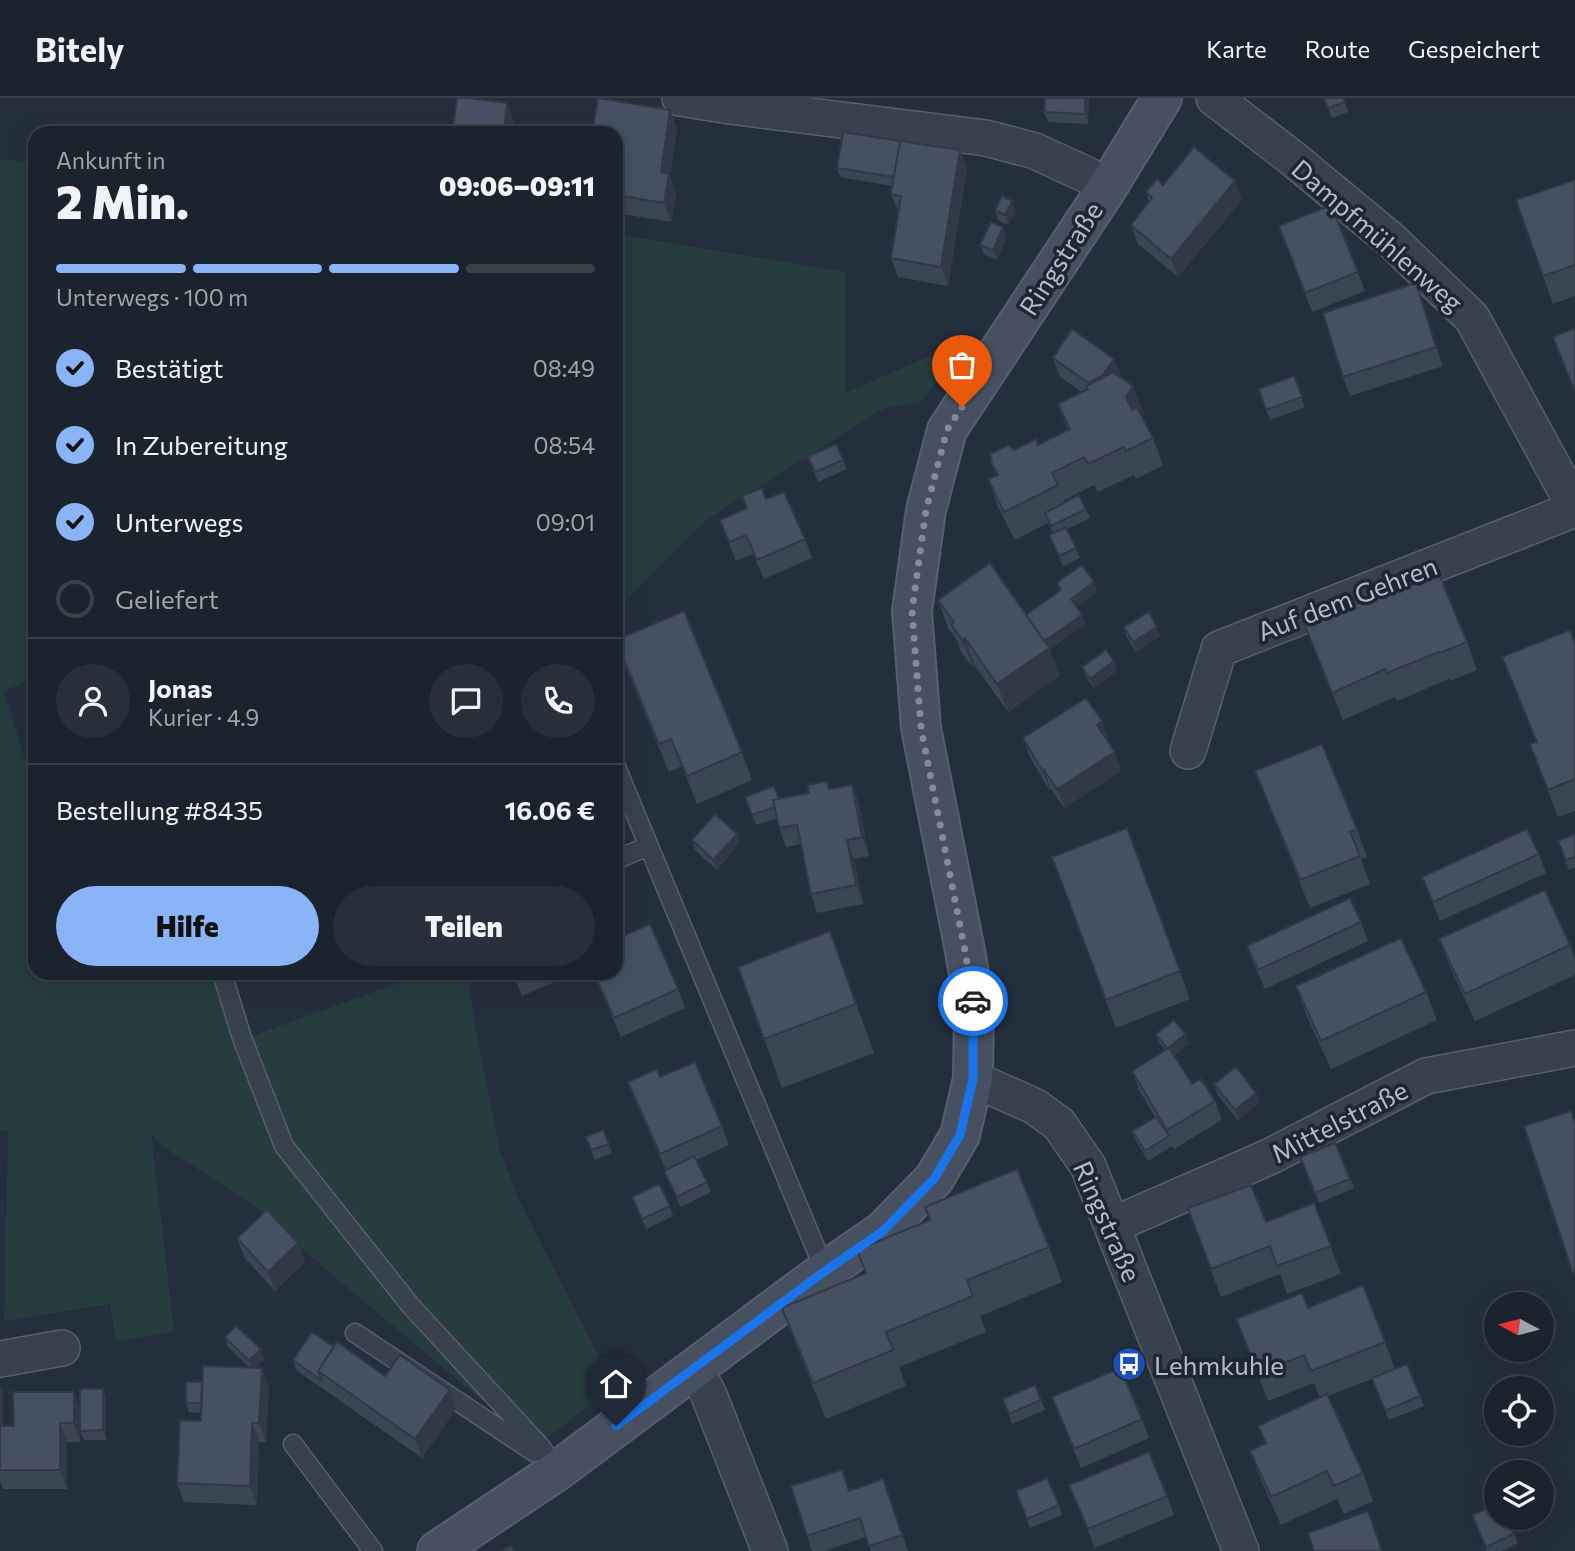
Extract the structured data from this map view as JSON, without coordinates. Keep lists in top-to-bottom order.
{
  "streets": {
    "street": [
      "Dampfmühlenweg",
      "Ringstraße",
      "Auf dem Gehren",
      "Mittelstraße"
    ]
  },
  "crossings": [
    ["Dampfmühlenweg", "Auf dem Gehren"],
    ["Ringstraße", "Mittelstraße"]
  ],
  "places": {
    "bus stop": ["Lehmkuhle"]
  },
  "north": "left",
  "page": {
    "header": "Bitely",
    "nav": ["Karte", "Route", "Gespeichert"],
    "heading": ["2 Min.", "Ankunft in", "09:06–09:11"],
    "panel": [
      "Jonas",
      "Kurier · 4.9",
      "Bestellung #8435",
      "16.06 €"
    ],
    "bar": "Unterwegs · 100 m",
    "list": [
      ["Bestätigt", "08:49"],
      ["In Zubereitung", "08:54"],
      ["Unterwegs", "09:01"],
      "Geliefert"
    ],
    "buttons": ["Hilfe", "Teilen"]
  }
}
